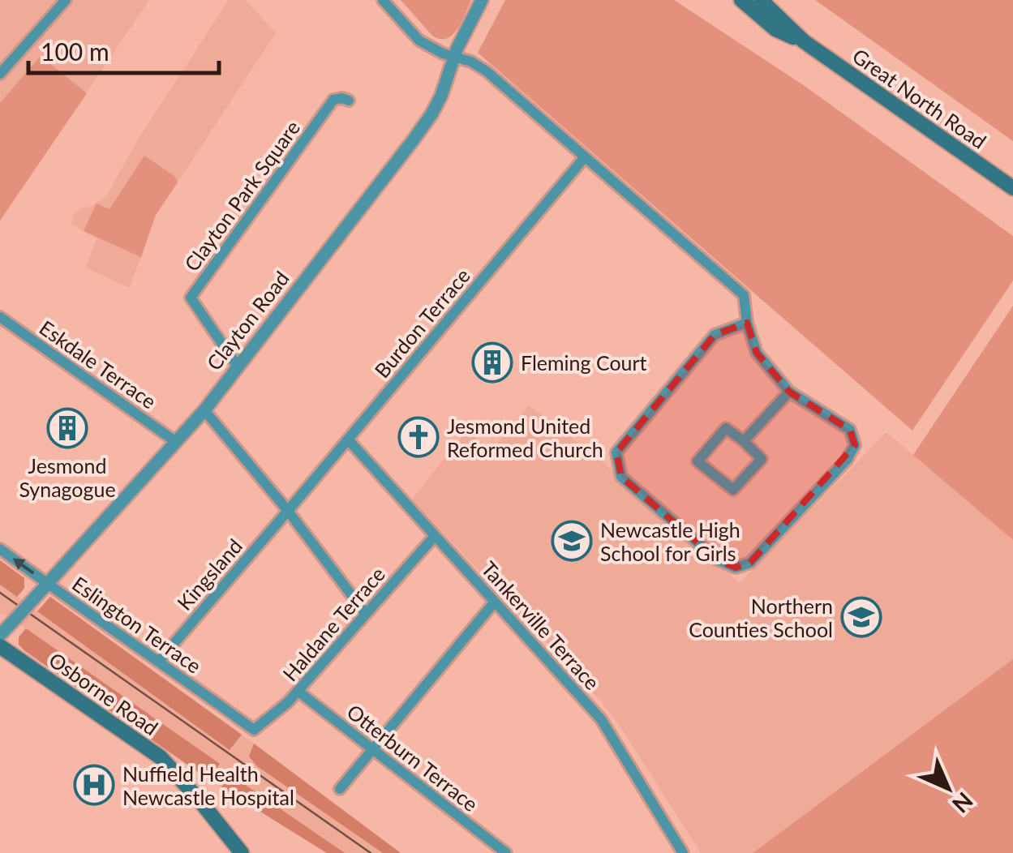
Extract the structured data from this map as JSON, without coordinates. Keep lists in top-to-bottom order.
{
  "streets": {
    "main road": ["Great North Road", "Osborne Road"],
    "street": [
      "Clayton Park Square",
      "Clayton Road",
      "Burdon Terrace",
      "Eskdale Terrace",
      "Kingsland",
      "Haldane Terrace",
      "Eslington Terrace",
      "Tankerville Terrace",
      "Otterburn Terrace"
    ]
  },
  "crossings": [
    ["Clayton Park Square", "Clayton Road"],
    ["Clayton Road", "Eskdale Terrace"],
    ["Clayton Road", "Eslington Terrace"],
    ["Burdon Terrace", "Kingsland"],
    ["Burdon Terrace", "Tankerville Terrace"],
    ["Kingsland", "Eslington Terrace"],
    ["Haldane Terrace", "Eslington Terrace"],
    ["Haldane Terrace", "Tankerville Terrace"],
    ["Haldane Terrace", "Otterburn Terrace"]
  ],
  "places": {
    "building": ["Fleming Court", "Jesmond Synagogue"],
    "church": ["Jesmond United Reformed Church"],
    "school or university": ["Newcastle High School for Girls", "Northern Counties School"],
    "hospital": ["Nuffield Health Newcastle Hospital"]
  },
  "scale_bar": "100 m",
  "north": "bottom right"
}
